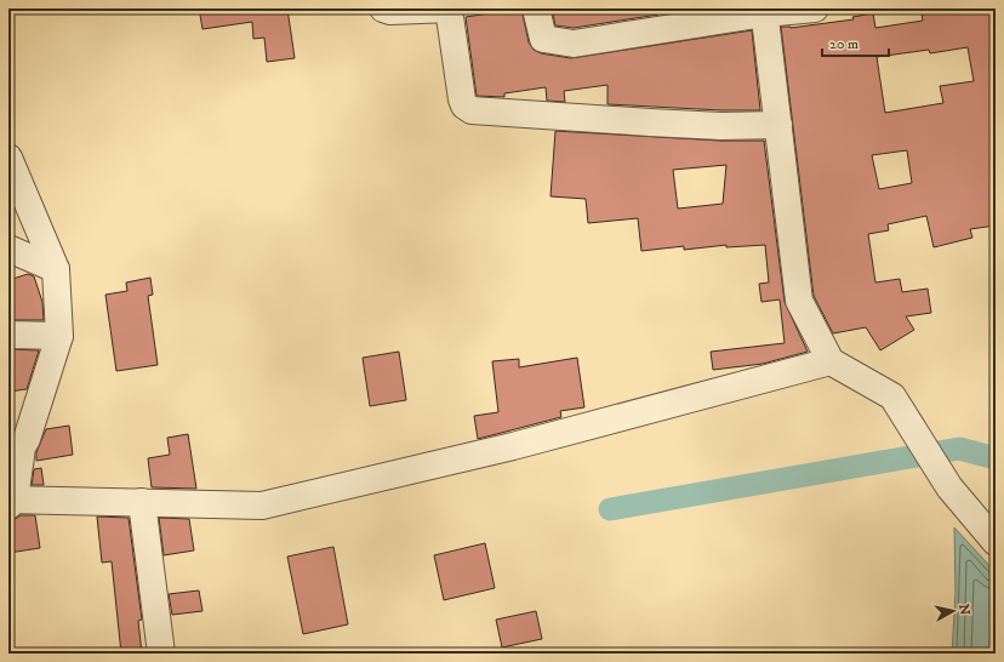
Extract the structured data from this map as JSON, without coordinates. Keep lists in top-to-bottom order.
{
  "scale_bar": "20 m",
  "north": "right"
}
